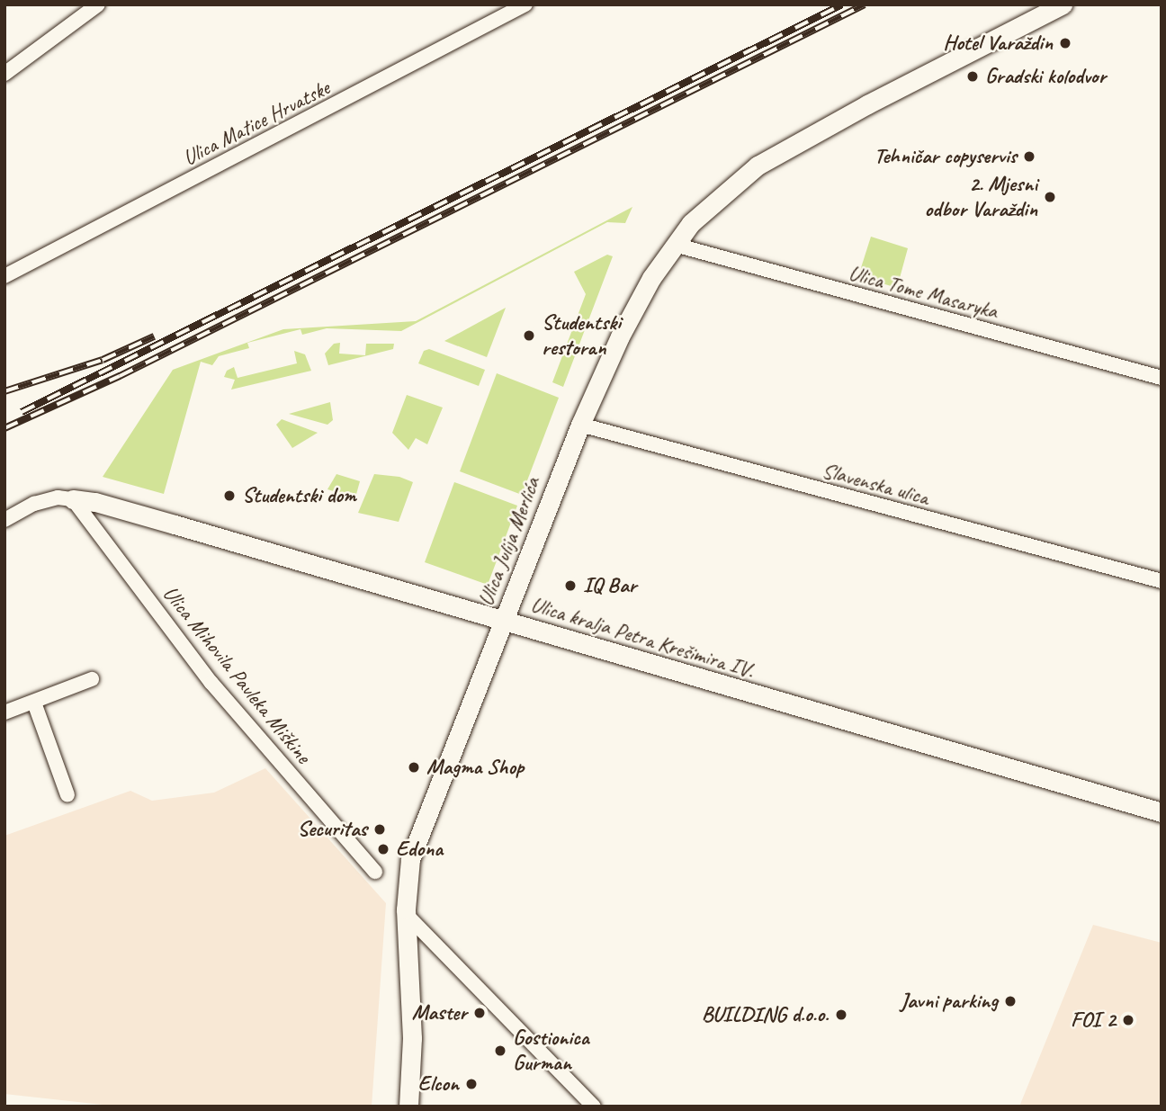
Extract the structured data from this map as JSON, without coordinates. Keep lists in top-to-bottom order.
{
  "streets": {
    "main road": ["Ulica Julija Merlića", "Ulica kralja Petra Krešimira IV."],
    "street": [
      "Ulica Matice Hrvatske",
      "Ulica Tome Masaryka",
      "Slavenska ulica",
      "Ulica Mihovila Pavleka Miškine"
    ]
  },
  "crossings": [
    ["Ulica Tome Masaryka", "Ulica Julija Merlića"],
    ["Slavenska ulica", "Ulica Julija Merlića"],
    ["Ulica Julija Merlića", "Ulica kralja Petra Krešimira IV."],
    ["Ulica kralja Petra Krešimira IV.", "Ulica Mihovila Pavleka Miškine"]
  ],
  "places": [
    "Hotel Varaždin",
    "Gradski kolodvor",
    "Tehničar copyservis",
    "2. Mjesni odbor Varaždin",
    "Studentski restoran",
    "Studentski dom",
    "IQ Bar",
    "Magma Shop",
    "Securitas",
    "Edona",
    "Javni parking",
    "Master",
    "BUILDING d.o.o.",
    "FOI 2",
    "Gostionica Gurman",
    "Elcon"
  ]
}
